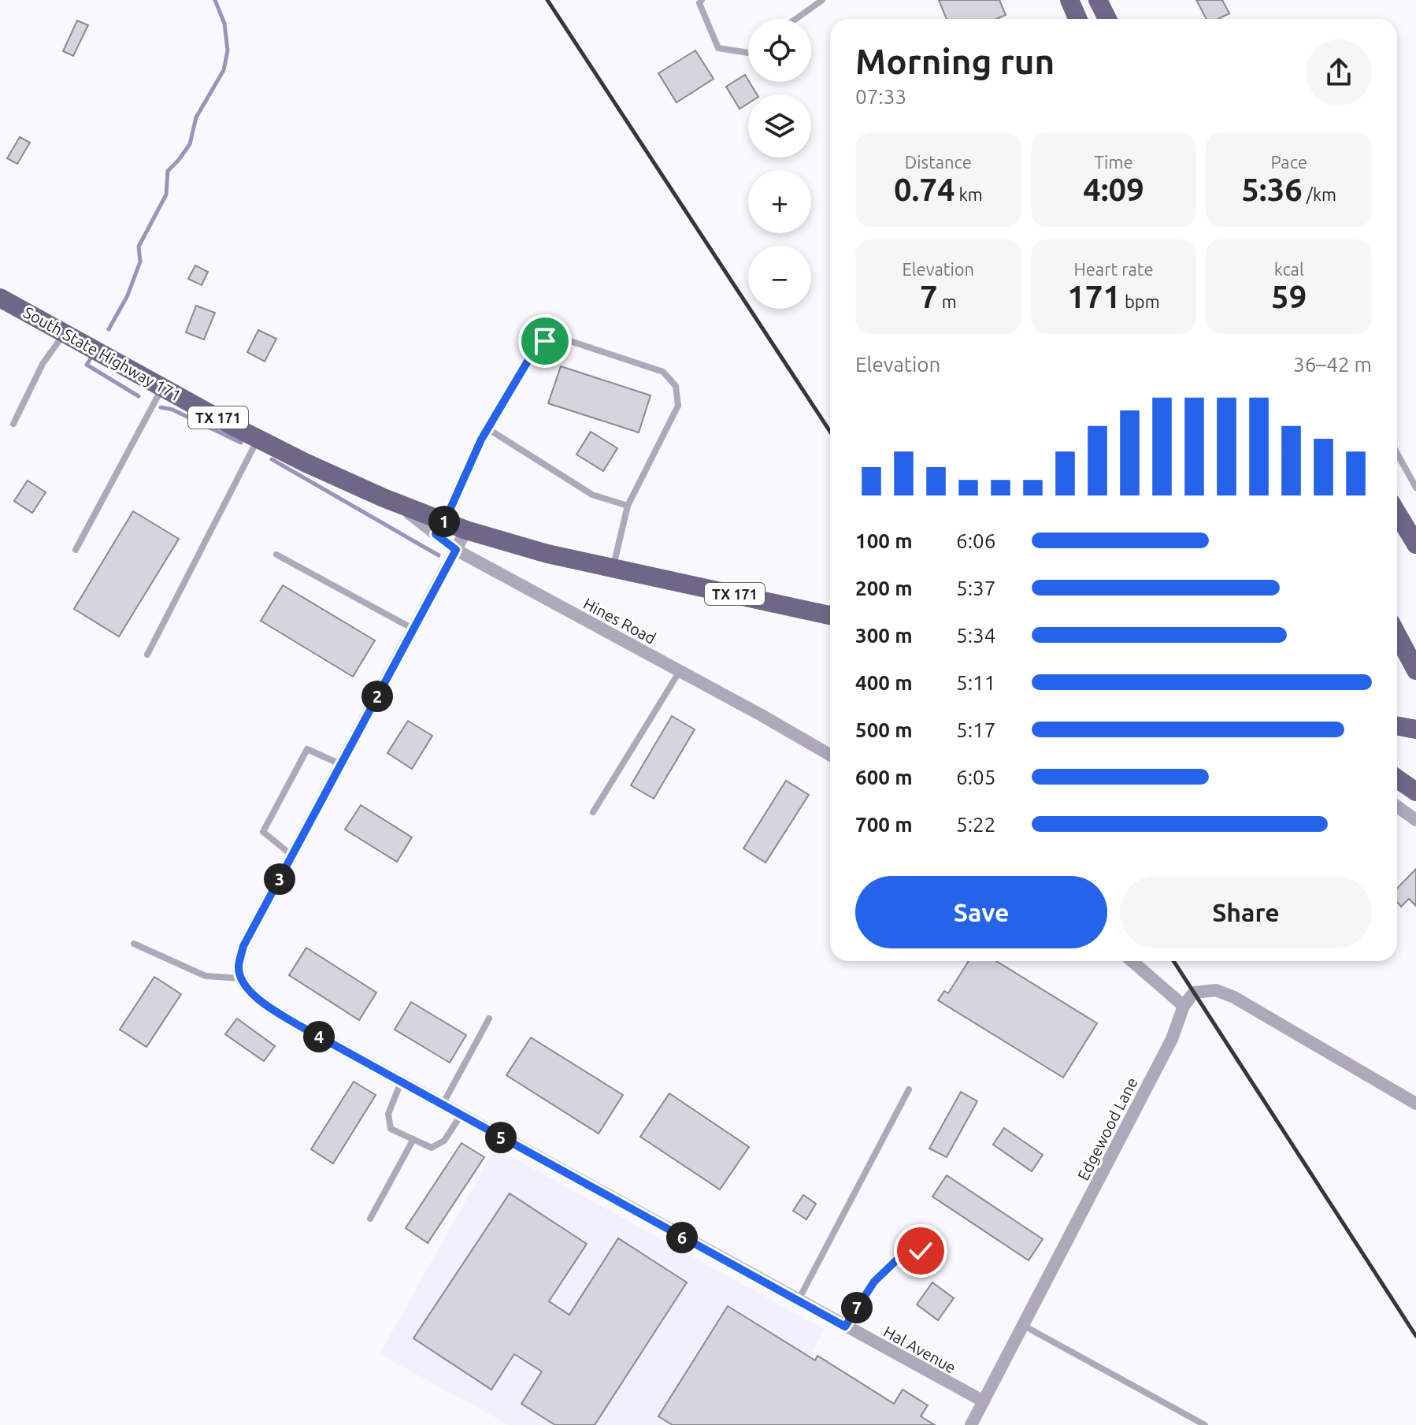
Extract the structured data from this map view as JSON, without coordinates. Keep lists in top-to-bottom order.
{
  "streets": {
    "main road": ["South State Highway 171", "TX 171"],
    "street": ["Hines Road", "Edgewood Lane", "Hal Avenue"]
  },
  "crossings": [
    ["South State Highway 171", "TX 171"],
    ["South State Highway 171", "Hines Road"],
    ["TX 171", "Hines Road"],
    ["Edgewood Lane", "Hal Avenue"]
  ],
  "page": {
    "map_buttons": ["+", "−"],
    "heading": ["Morning run", "07:33"],
    "stats": [
      ["Distance", "0.74 km"],
      ["Time", "4:09"],
      ["Pace", "5:36 /km"],
      ["Elevation", "7 m"],
      ["Heart rate", "171 bpm"],
      ["kcal", "59"]
    ],
    "chart": ["Elevation", "36–42 m"],
    "pins": [
      "1",
      "2",
      "3",
      "4",
      "5",
      "6",
      "7"
    ],
    "list": [
      {
        "name": "100 m",
        "note": "6:06"
      },
      {
        "name": "200 m",
        "note": "5:37"
      },
      {
        "name": "300 m",
        "note": "5:34"
      },
      {
        "name": "400 m",
        "note": "5:11"
      },
      {
        "name": "500 m",
        "note": "5:17"
      },
      {
        "name": "600 m",
        "note": "6:05"
      },
      {
        "name": "700 m",
        "note": "5:22"
      }
    ],
    "buttons": ["Save", "Share"]
  }
}
